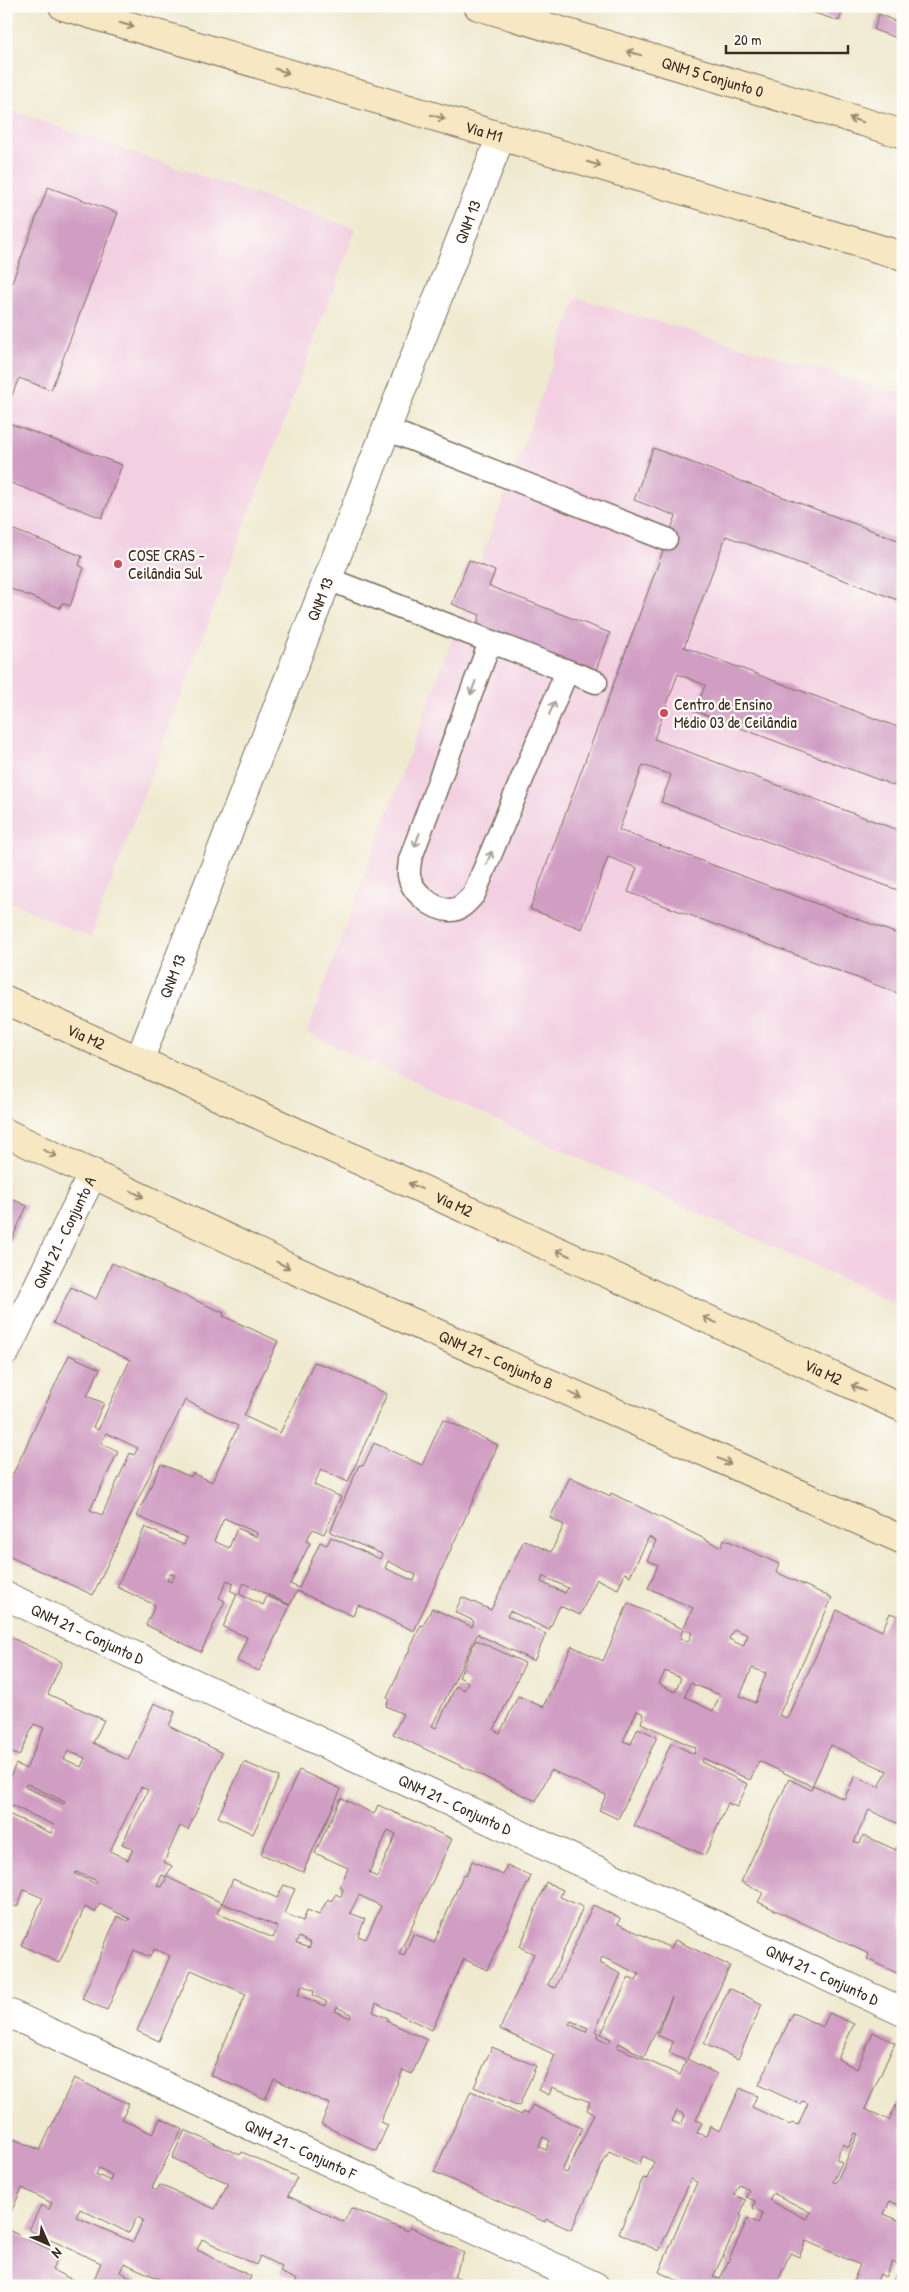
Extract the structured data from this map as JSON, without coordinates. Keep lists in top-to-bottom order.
{
  "streets": {
    "main road": [
      "QNM 5 Conjunto 0",
      "Via M1",
      "Via M2",
      "QNM 21 - Conjunto A",
      "QNM 21 - Conjunto B"
    ],
    "street": ["QNM 13", "QNM 21 - Conjunto D", "QNM 21 - Conjunto F"]
  },
  "crossings": [
    ["Via M1", "QNM 13"],
    ["QNM 13", "Via M2"],
    ["QNM 21 - Conjunto A", "QNM 21 - Conjunto B"]
  ],
  "one_way": [
    "QNM 5 Conjunto 0",
    "Via M1",
    "Via M2",
    "QNM 21 - Conjunto B"
  ],
  "places": ["COSE CRAS - Ceilândia Sul", "Centro de Ensino Médio 03 de Ceilândia"],
  "scale_bar": "20 m",
  "north": "bottom right"
}
